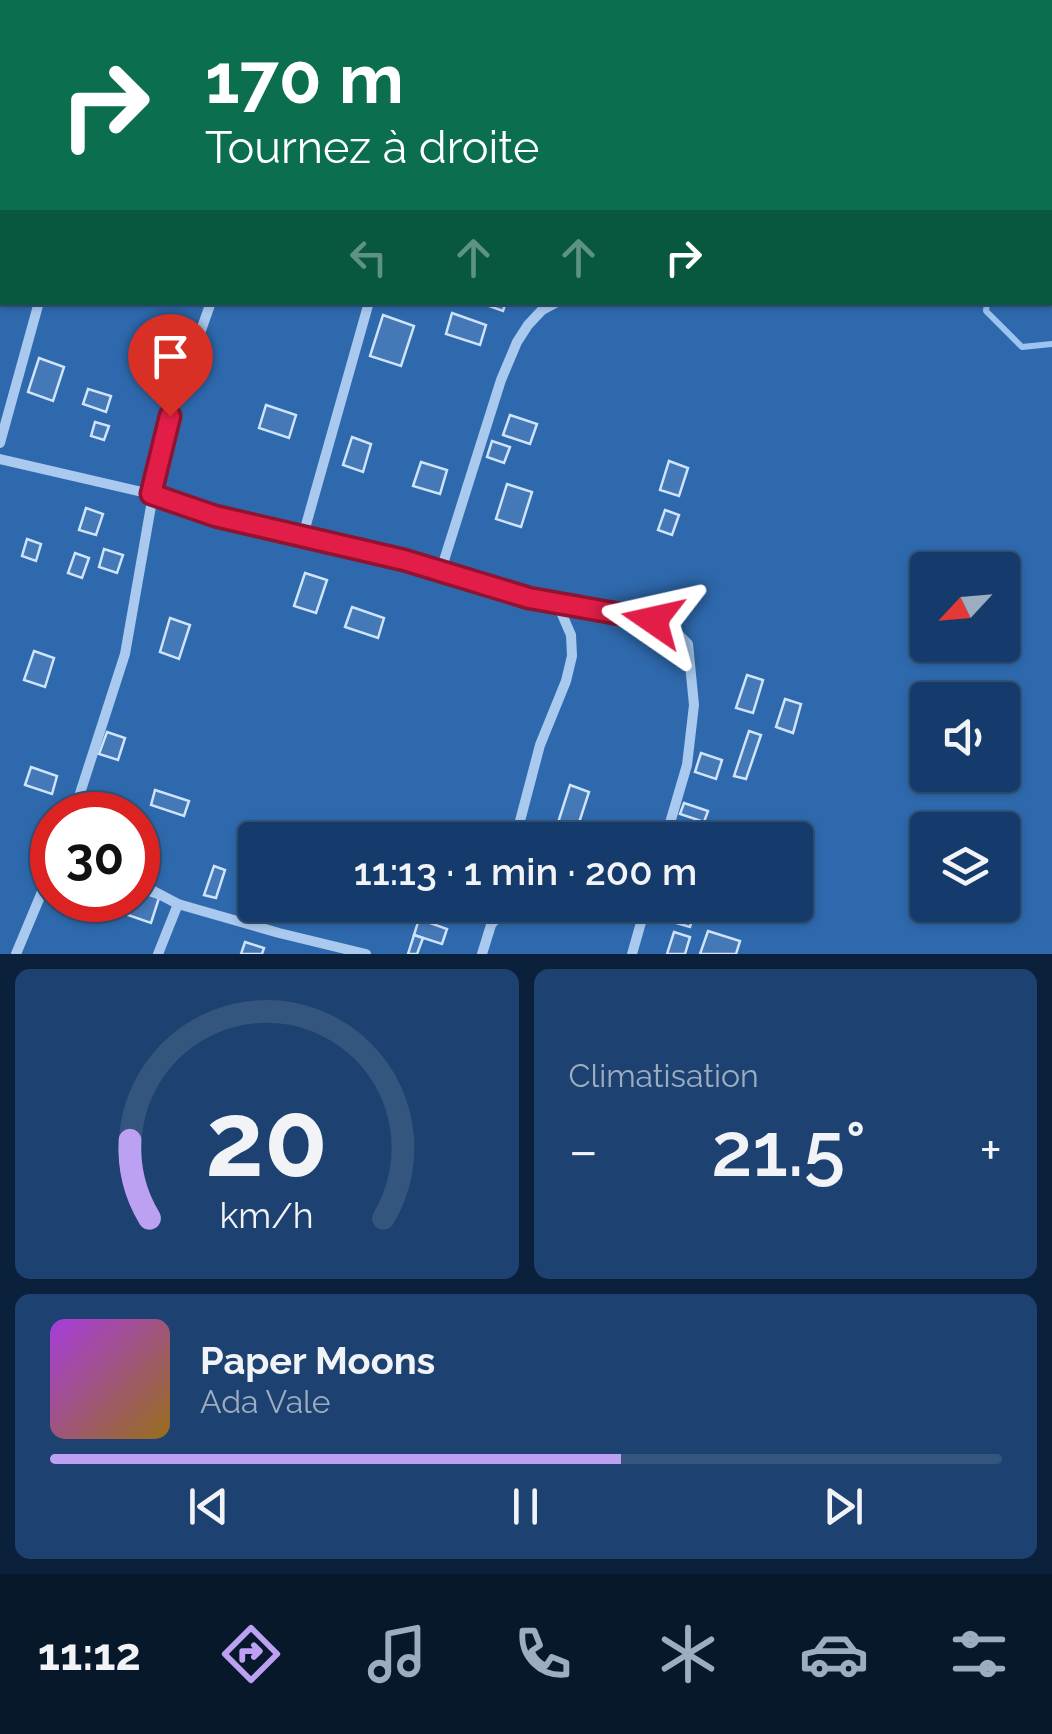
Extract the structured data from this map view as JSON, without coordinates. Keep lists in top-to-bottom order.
{
  "north": "bottom left",
  "page": {
    "turn": ["170 m", "Tournez à droite"],
    "limit": "30",
    "trip": "11:13 · 1 min · 200 m",
    "tile": "Climatisation",
    "heat": ["−", "21.5°", "+"],
    "song": ["Paper Moons", "Ada Vale"],
    "tabs": "11:12",
    "gauge": ["20", "km/h"]
  }
}
